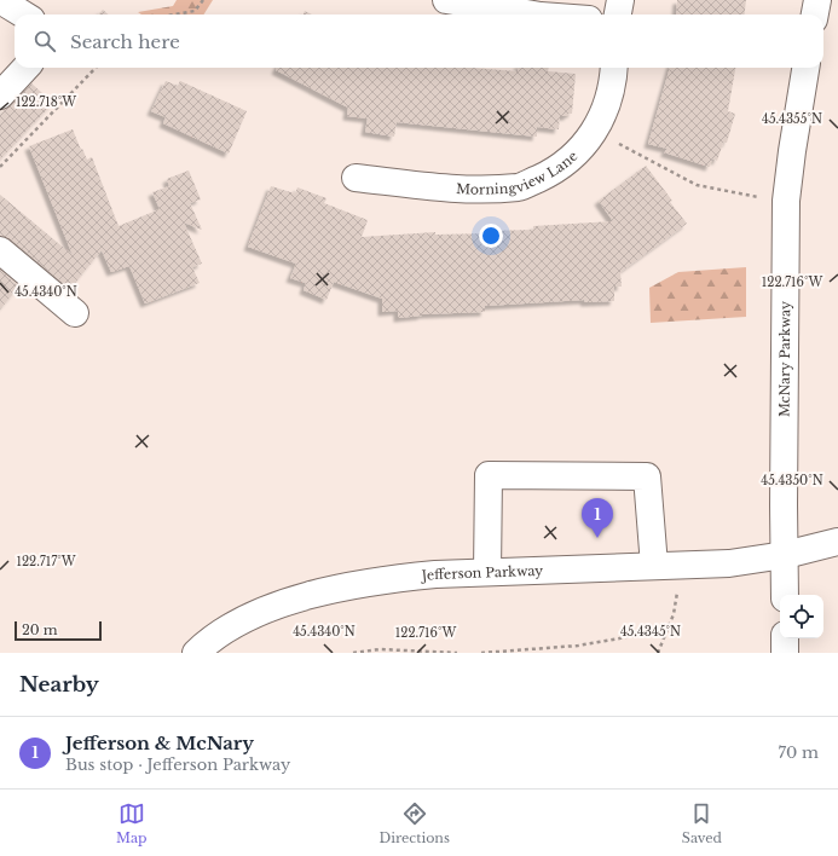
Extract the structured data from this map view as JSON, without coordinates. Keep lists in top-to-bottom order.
{
  "streets": {
    "street": ["Morningview Lane", "McNary Parkway", "Jefferson Parkway"]
  },
  "crossings": [
    ["McNary Parkway", "Jefferson Parkway"]
  ],
  "scale_bar": "20 m",
  "page": {
    "search": "Search here",
    "pins": "1",
    "scale": "20 m",
    "heading": "Nearby",
    "list": [
      {
        "mark": "1",
        "name": "Jefferson & McNary",
        "note": "Bus stop · Jefferson Parkway",
        "value": "70 m"
      }
    ],
    "nav": ["Map", "Directions", "Saved"]
  },
  "coordinates": [
    "122.718°W",
    "45.4355°N",
    "122.716°W",
    "45.4340°N",
    "45.4350°N",
    "122.717°W",
    "45.4345°N"
  ]
}
